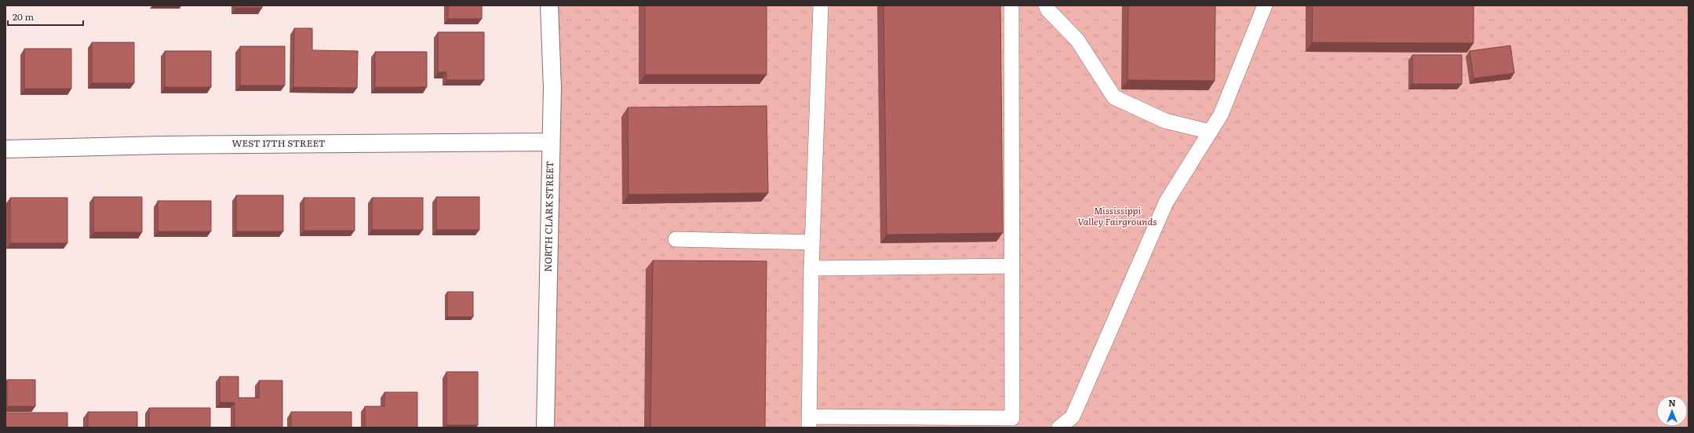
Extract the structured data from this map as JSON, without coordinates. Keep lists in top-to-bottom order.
{
  "streets": {
    "street": ["WEST 17TH STREET", "NORTH CLARK STREET"]
  },
  "crossings": [
    ["WEST 17TH STREET", "NORTH CLARK STREET"]
  ],
  "parks": ["Mississippi Valley Fairgrounds"],
  "scale_bar": "20 m",
  "north": "top"
}
